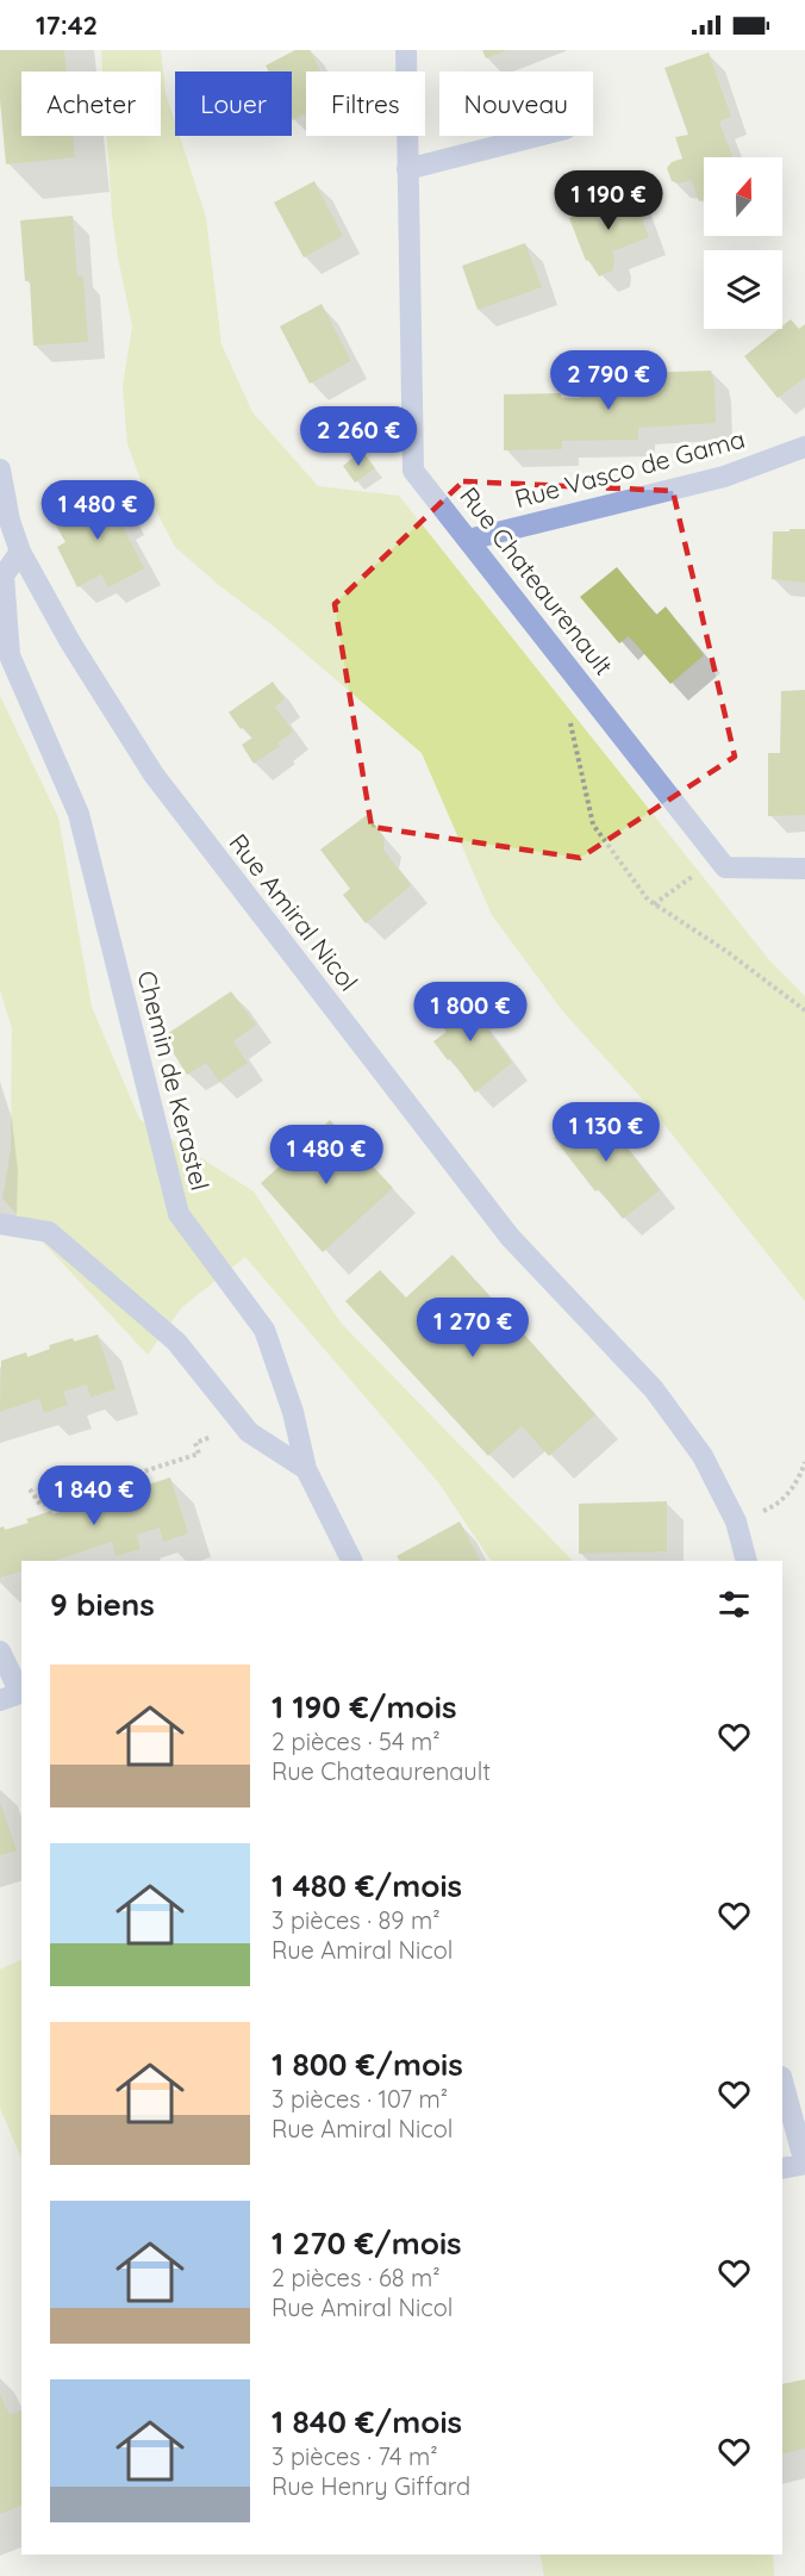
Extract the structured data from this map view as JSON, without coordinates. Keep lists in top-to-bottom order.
{
  "streets": {
    "street": [
      "Rue Vasco de Gama",
      "Rue Chateaurenault",
      "Rue Amiral Nicol",
      "Chemin de Kerastel"
    ]
  },
  "crossings": [
    ["Rue Vasco de Gama", "Rue Chateaurenault"],
    ["Rue Amiral Nicol", "Chemin de Kerastel"]
  ],
  "north": "top",
  "page": {
    "status": "17:42",
    "chip": [
      "Acheter",
      "Louer",
      "Filtres",
      "Nouveau"
    ],
    "price": [
      "1 190 €",
      "2 790 €",
      "2 260 €",
      "1 480 €",
      "1 800 €",
      "1 130 €",
      "1 480 €",
      "1 270 €",
      "1 840 €"
    ],
    "heading": "9 biens",
    "list": [
      {
        "name": "1 190 €/mois",
        "note": "2 pièces · 54 m² · Rue Chateaurenault"
      },
      {
        "name": "1 480 €/mois",
        "note": "3 pièces · 89 m² · Rue Amiral Nicol"
      },
      {
        "name": "1 800 €/mois",
        "note": "3 pièces · 107 m² · Rue Amiral Nicol"
      },
      {
        "name": "1 270 €/mois",
        "note": "2 pièces · 68 m² · Rue Amiral Nicol"
      },
      {
        "name": "1 840 €/mois",
        "note": "3 pièces · 74 m² · Rue Henry Giffard"
      }
    ]
  }
}
